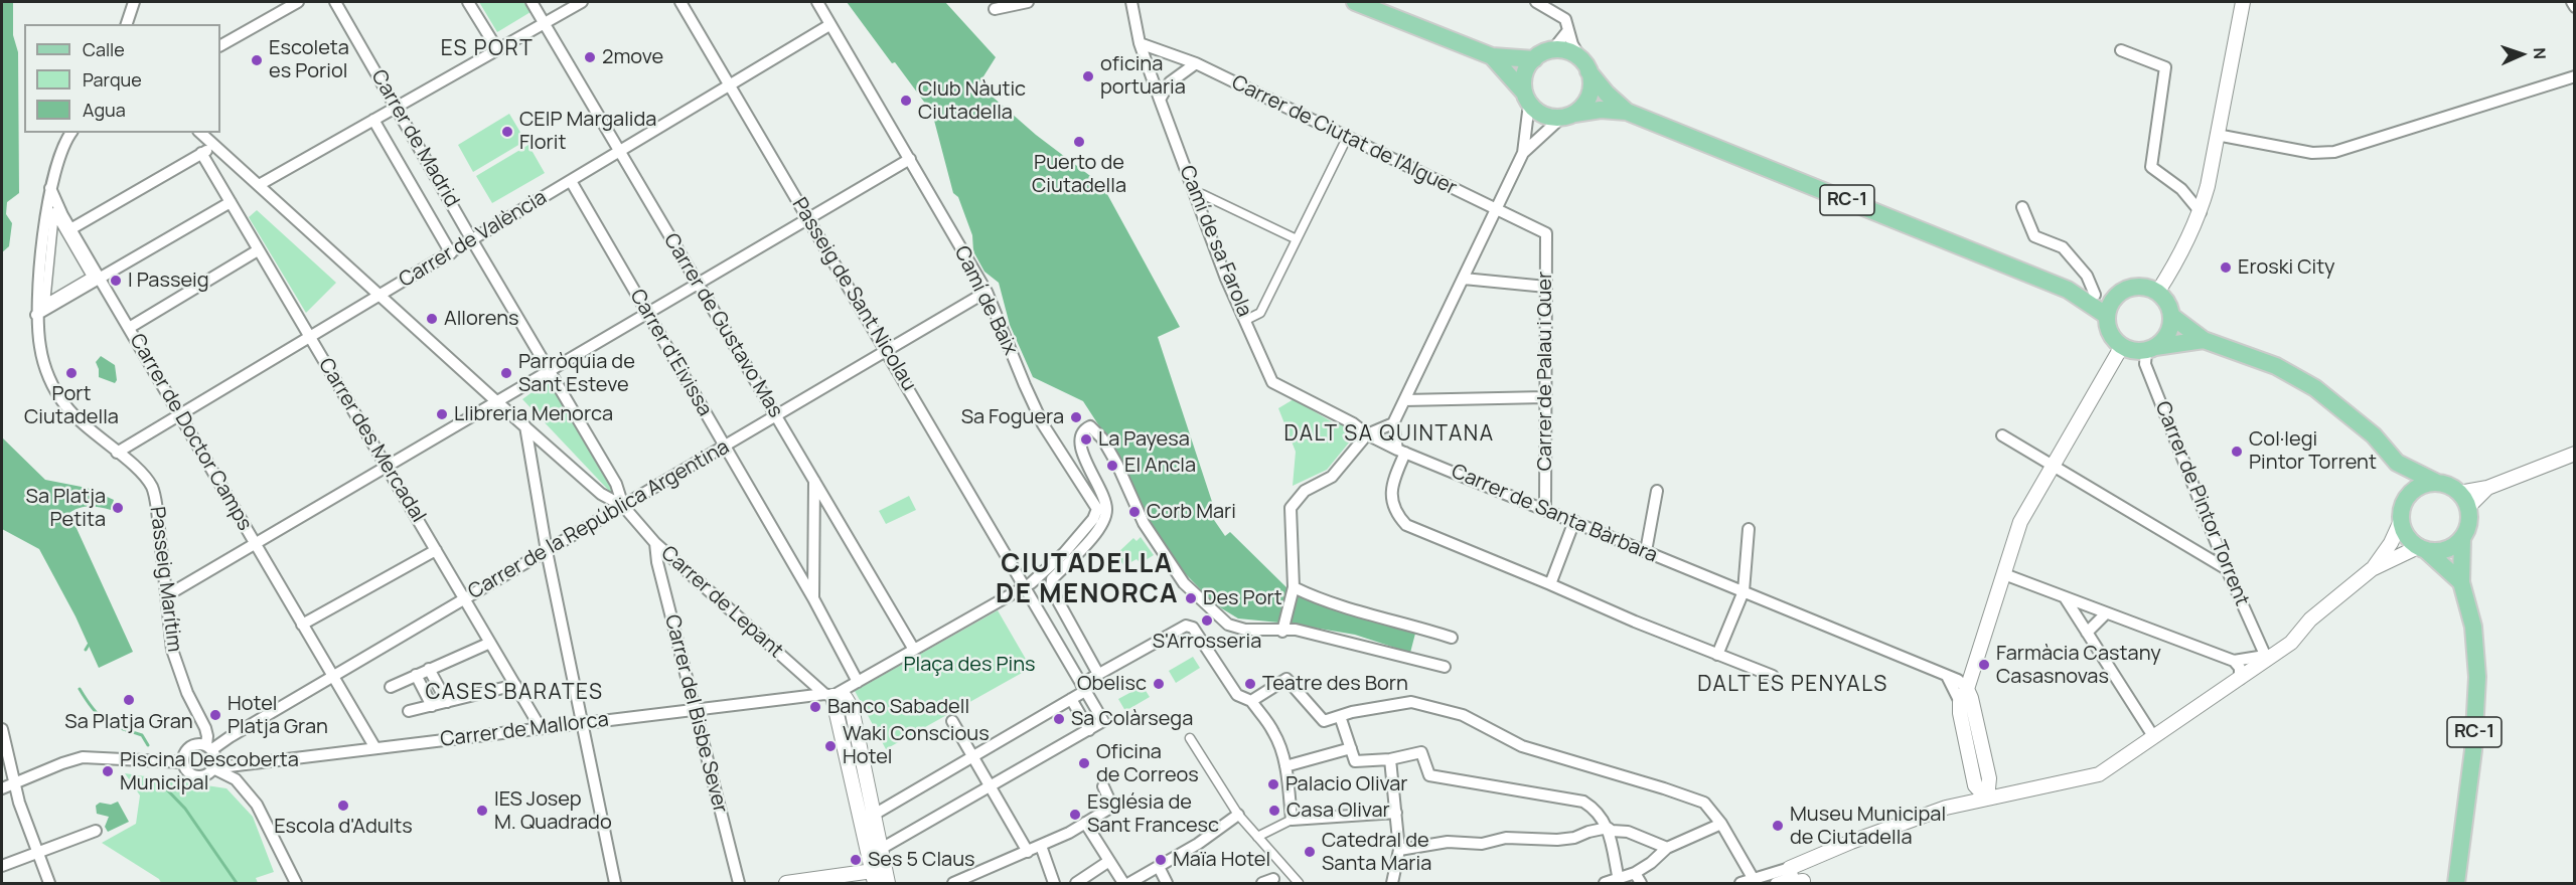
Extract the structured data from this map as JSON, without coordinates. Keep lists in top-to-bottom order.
{
  "streets": {
    "main road": ["RC-1"],
    "street": [
      "Carrer de Ciutat de l'Alguer",
      "Carrer de Madrid",
      "Carrer de València",
      "Camí de sa Farola",
      "Passeig de Sant Nicolau",
      "Camí de Baix",
      "Carrer de Gustavo Mas",
      "Carrer d'Eivissa",
      "Carrer de Palau i Quer",
      "Carrer de Doctor Camps",
      "Carrer des Mercadal",
      "Carrer de Pintor Torrent",
      "Carrer de Santa Bàrbara",
      "Carrer de la República Argentina",
      "Passeig Marítim",
      "Carrer de Lepant",
      "Carrer del Bisbe Sever",
      "Carrer de Mallorca"
    ]
  },
  "crossings": [
    ["Carrer de Ciutat de l'Alguer", "Camí de sa Farola"],
    ["Carrer de Ciutat de l'Alguer", "Carrer de Palau i Quer"],
    ["Carrer de Madrid", "Carrer de València"],
    ["Carrer de Madrid", "Carrer de la República Argentina"],
    ["Carrer de Madrid", "Carrer de Lepant"],
    ["RC-1", "Carrer de Pintor Torrent"],
    ["Carrer de València", "Passeig de Sant Nicolau"],
    ["Carrer de València", "Camí de Baix"],
    ["Carrer de València", "Carrer de Gustavo Mas"],
    ["Carrer de València", "Carrer d'Eivissa"],
    ["Carrer de València", "Carrer de Doctor Camps"],
    ["Carrer de València", "Carrer des Mercadal"],
    ["Carrer de València", "Passeig Marítim"],
    ["Camí de sa Farola", "Carrer de Santa Bàrbara"],
    ["Passeig de Sant Nicolau", "Camí de Baix"],
    ["Passeig de Sant Nicolau", "Carrer de la República Argentina"],
    ["Camí de Baix", "Carrer de la República Argentina"],
    ["Carrer de Gustavo Mas", "Carrer de la República Argentina"],
    ["Carrer d'Eivissa", "Carrer de la República Argentina"],
    ["Carrer de Palau i Quer", "Carrer de Santa Bàrbara"],
    ["Carrer de Doctor Camps", "Carrer de la República Argentina"],
    ["Carrer de Doctor Camps", "Passeig Marítim"],
    ["Carrer de Doctor Camps", "Carrer de Mallorca"],
    ["Carrer des Mercadal", "Carrer de la República Argentina"],
    ["Carrer des Mercadal", "Carrer de Mallorca"],
    ["Carrer de la República Argentina", "Passeig Marítim"],
    ["Carrer de la República Argentina", "Carrer de Lepant"],
    ["Carrer de la República Argentina", "Carrer de Mallorca"],
    ["Passeig Marítim", "Carrer de Mallorca"],
    ["Carrer de Lepant", "Carrer del Bisbe Sever"],
    ["Carrer de Lepant", "Carrer de Mallorca"],
    ["Carrer del Bisbe Sever", "Carrer de Mallorca"]
  ],
  "districts": [
    "ES PORT",
    "DALT SA QUINTANA",
    "CIUTADELLA DE MENORCA",
    "DALT ES PENYALS",
    "CASES BARATES"
  ],
  "parks": ["Plaça des Pins"],
  "places": [
    "2move",
    "Escoleta es Poriol",
    "oficina portuaria",
    "Club Nàutic Ciutadella",
    "CEIP Margalida Florit",
    "Puerto de Ciutadella",
    "Eroski City",
    "l Passeig",
    "Allorens",
    "Port Ciutadella",
    "Parròquia de Sant Esteve",
    "Llibreria Menorca",
    "Sa Foguera",
    "La Payesa",
    "Col·legi Pintor Torrent",
    "El Ancla",
    "Sa Platja Petita",
    "Corb Mari",
    "Des Port",
    "S'Arrosseria",
    "Farmàcia Castany Casasnovas",
    "Obelisc",
    "Teatre des Born",
    "Sa Platja Gran",
    "Banco Sabadell",
    "Hotel Platja Gran",
    "Sa Colàrsega",
    "Waki Conscious Hotel",
    "Oficina de Correos",
    "Piscina Descoberta Municipal",
    "Palacio Olivar",
    "Escola d'Adults",
    "IES Josep M. Quadrado",
    "Casa Olivar",
    "Església de Sant Francesc",
    "Museu Municipal de Ciutadella",
    "Catedral de Santa Maria",
    "Ses 5 Claus",
    "Maïa Hotel"
  ],
  "legend": ["Calle", "Parque", "Agua"],
  "north": "right"
}
